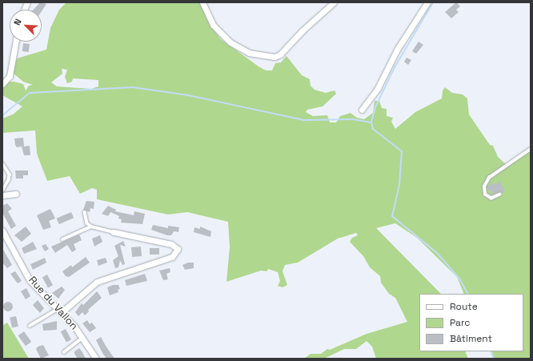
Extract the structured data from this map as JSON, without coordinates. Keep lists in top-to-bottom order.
{
  "streets": {
    "street": ["Rue du Vallon"]
  },
  "legend": ["Route", "Parc", "Bâtiment"],
  "north": "top left"
}
